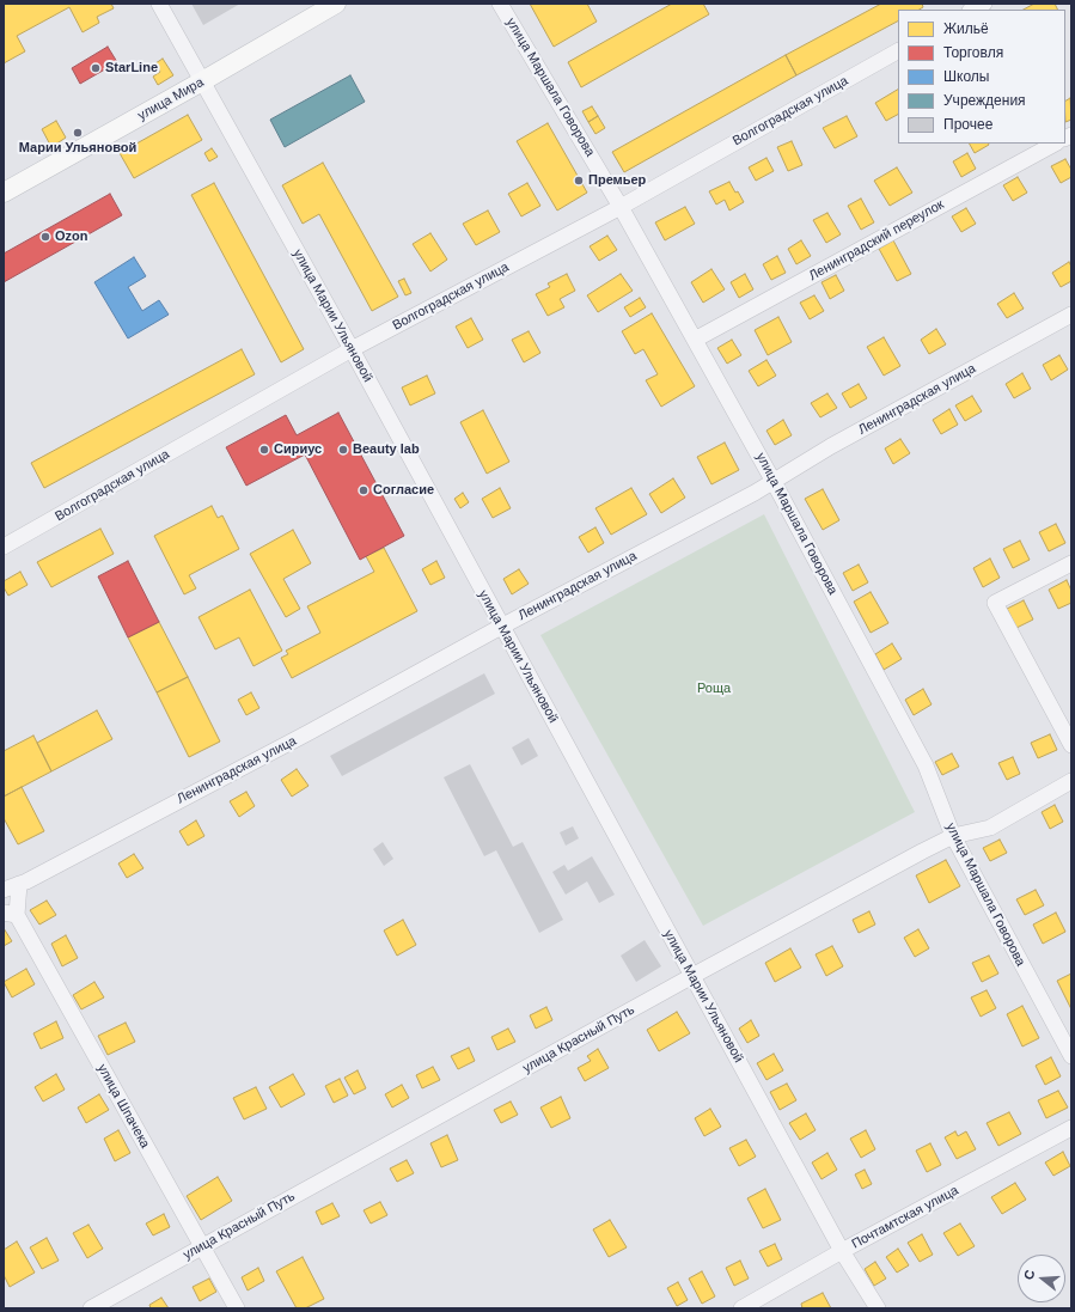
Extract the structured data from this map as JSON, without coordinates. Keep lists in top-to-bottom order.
{
  "streets": {
    "main road": ["улица Мира"],
    "street": [
      "улица Маршала Говорова",
      "Волгоградская улица",
      "Ленинградский переулок",
      "улица Марии Ульяновой",
      "Ленинградская улица",
      "улица Красный Путь",
      "улица Шпачека",
      "Почтамтская улица"
    ]
  },
  "crossings": [
    ["улица Маршала Говорова", "Волгоградская улица"],
    ["улица Маршала Говорова", "Ленинградский переулок"],
    ["улица Маршала Говорова", "Ленинградская улица"],
    ["улица Маршала Говорова", "улица Красный Путь"],
    ["улица Мира", "улица Марии Ульяновой"],
    ["Волгоградская улица", "улица Марии Ульяновой"],
    ["улица Марии Ульяновой", "Ленинградская улица"],
    ["улица Марии Ульяновой", "улица Красный Путь"],
    ["улица Марии Ульяновой", "Почтамтская улица"],
    ["улица Красный Путь", "улица Шпачека"]
  ],
  "parks": ["Роща"],
  "places": [
    "StarLine",
    "Марии Ульяновой",
    "Премьер",
    "Ozon",
    "Сириус",
    "Beauty lab",
    "Согласие"
  ],
  "legend": [
    "Жильё",
    "Торговля",
    "Школы",
    "Учреждения",
    "Прочее"
  ],
  "north": "left"
}
